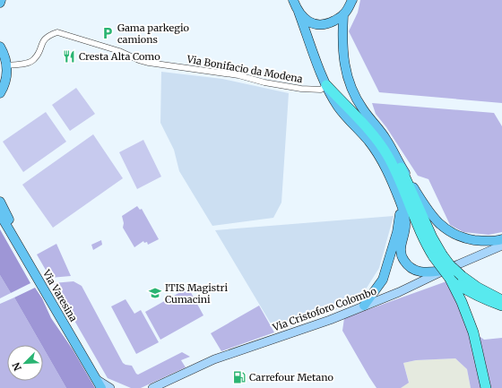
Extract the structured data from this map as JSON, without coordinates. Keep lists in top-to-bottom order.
{
  "streets": {
    "main road": ["Via Varesina"],
    "street": ["Via Bonifacio da Modena", "Via Cristoforo Colombo"]
  },
  "places": {
    "parking": ["Gama parkegio camions"],
    "restaurant": ["Cresta Alta Como"],
    "school or university": ["ITIS Magistri Cumacini"],
    "fuel station": ["Carrefour Metano"]
  },
  "north": "bottom left"
}
